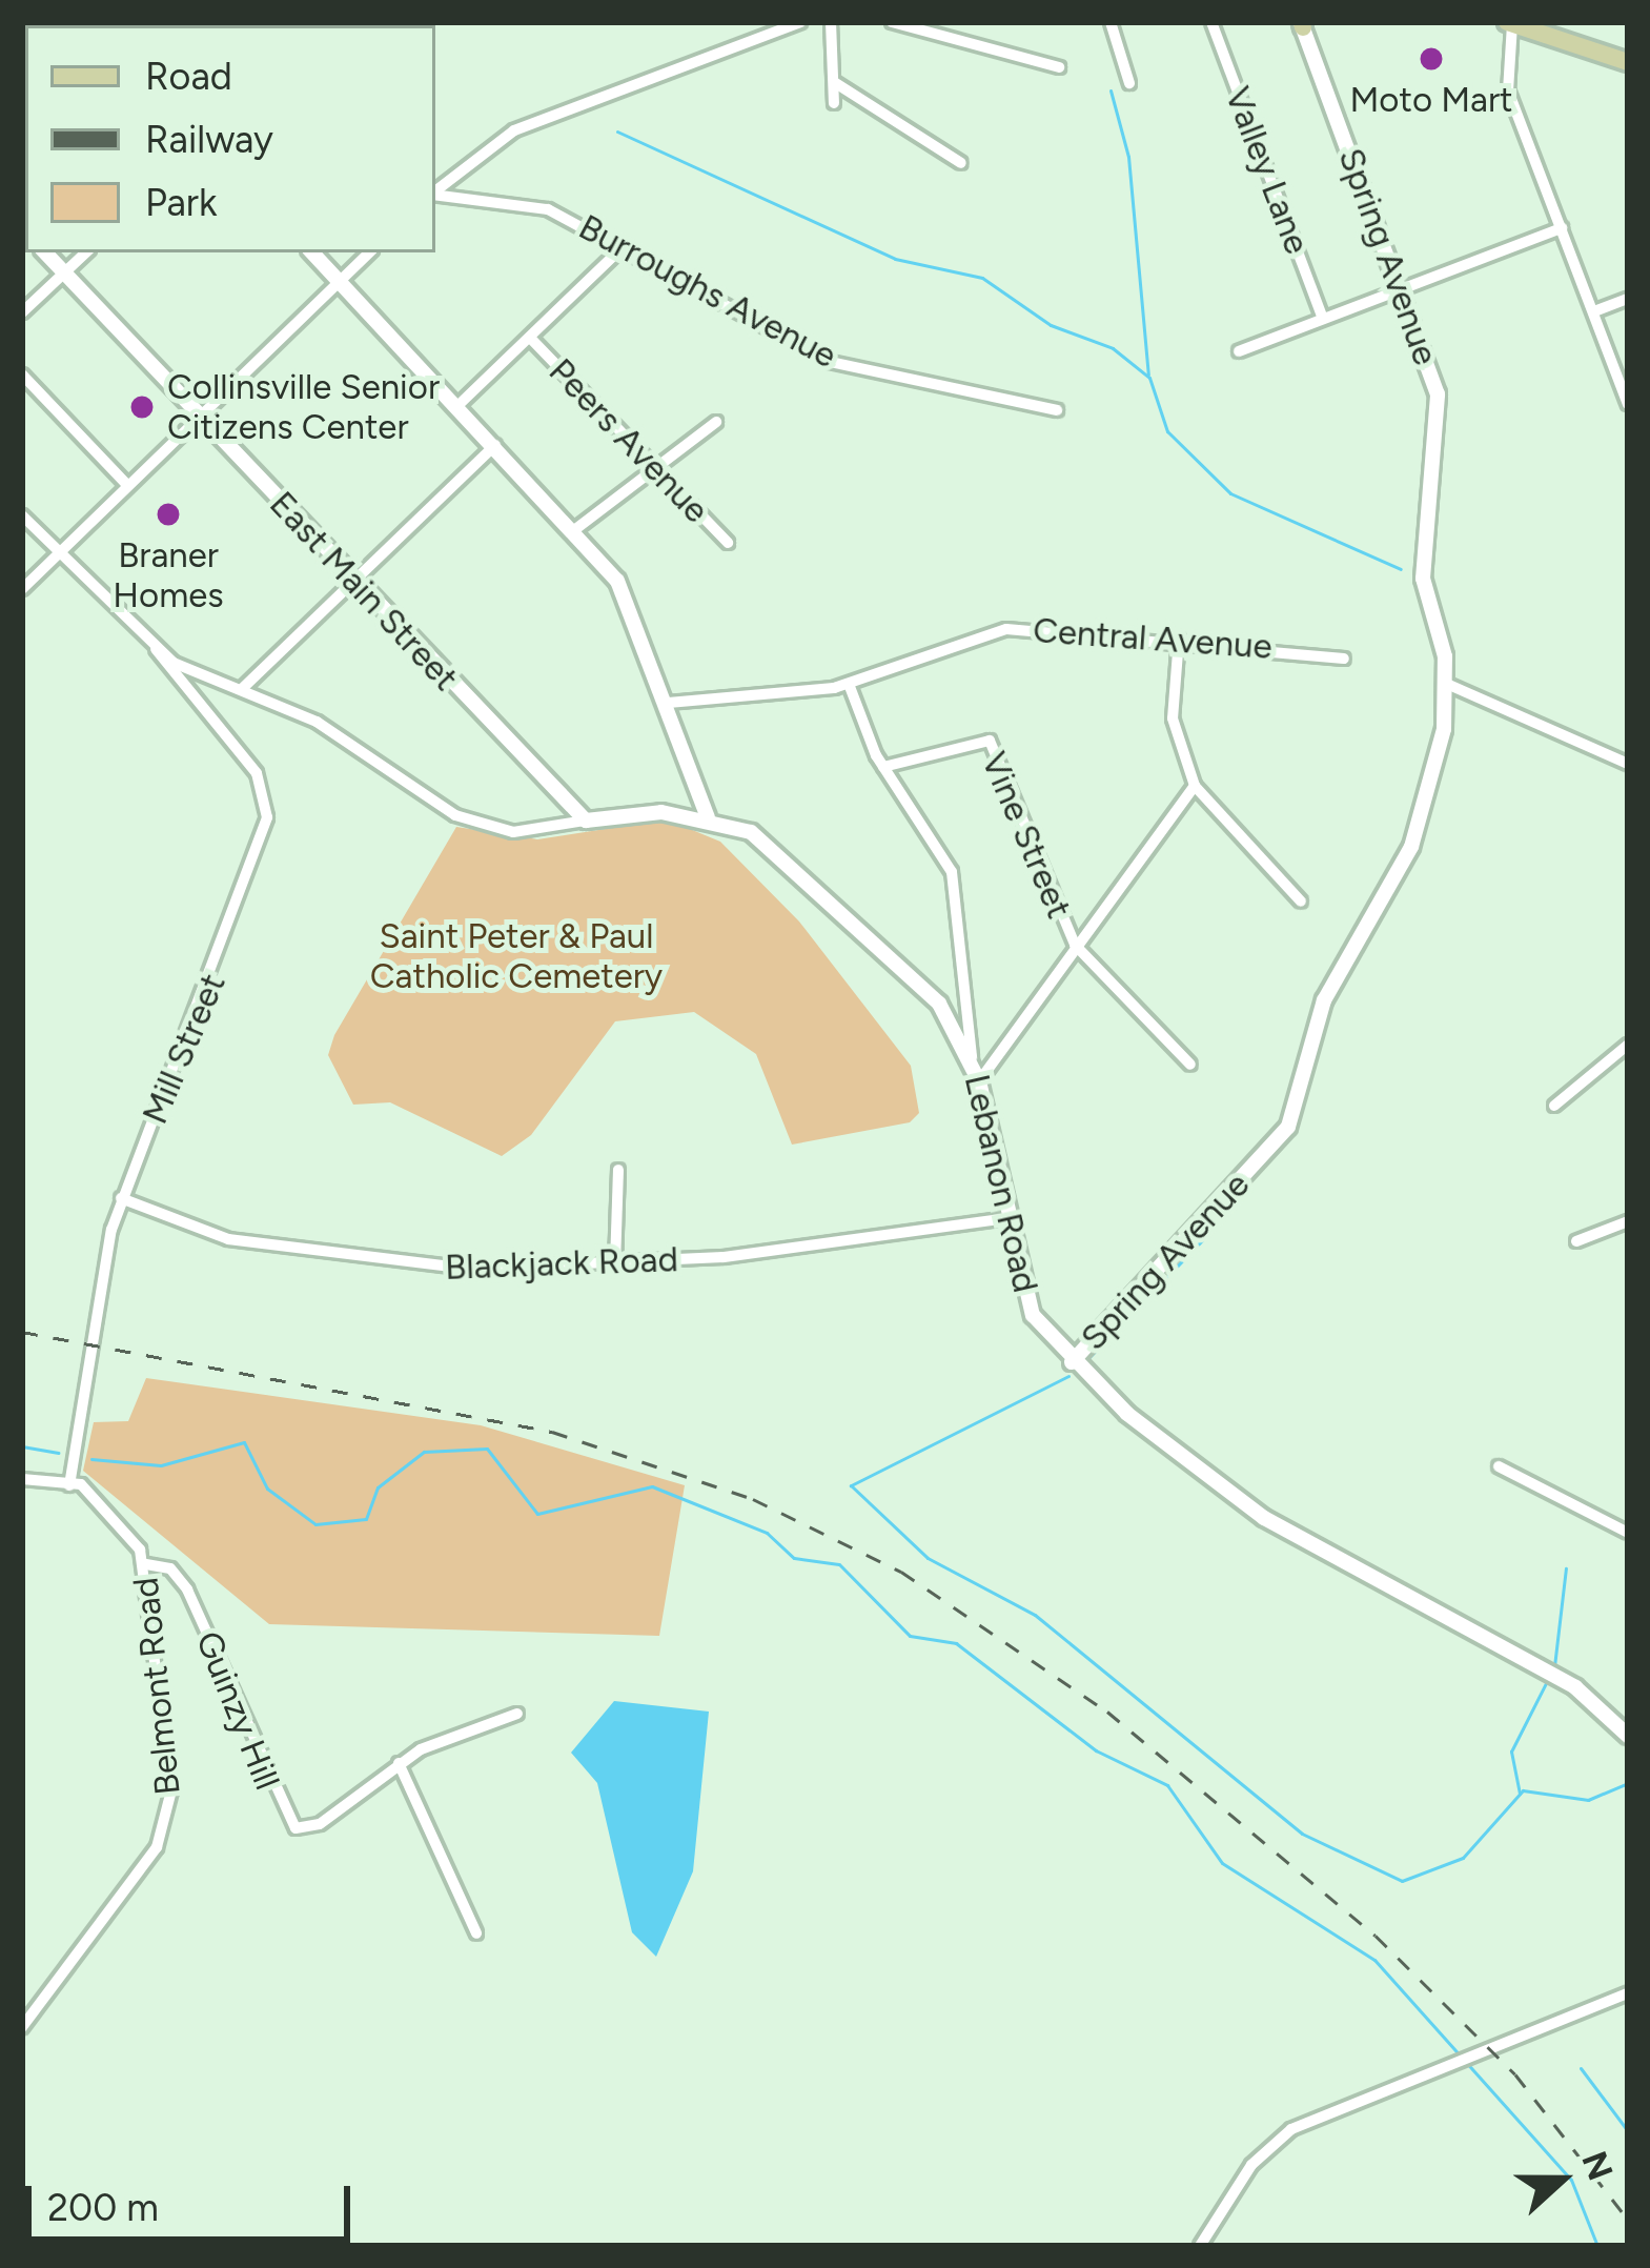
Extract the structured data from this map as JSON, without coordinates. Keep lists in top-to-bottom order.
{
  "streets": {
    "street": [
      "Valley Lane",
      "Spring Avenue",
      "Burroughs Avenue",
      "Peers Avenue",
      "East Main Street",
      "Central Avenue",
      "Vine Street",
      "Mill Street",
      "Lebanon Road",
      "Blackjack Road",
      "Belmont Road",
      "Guinzy Hill"
    ]
  },
  "crossings": [
    ["Spring Avenue", "Lebanon Road"],
    ["Mill Street", "Blackjack Road"],
    ["Mill Street", "Belmont Road"],
    ["Lebanon Road", "Blackjack Road"],
    ["Belmont Road", "Guinzy Hill"]
  ],
  "parks": ["Saint Peter & Paul Catholic Cemetery"],
  "places": ["Moto Mart", "Collinsville Senior Citizens Center", "Braner Homes"],
  "legend": ["Road", "Railway", "Park"],
  "scale_bar": "200 m",
  "north": "right"
}
